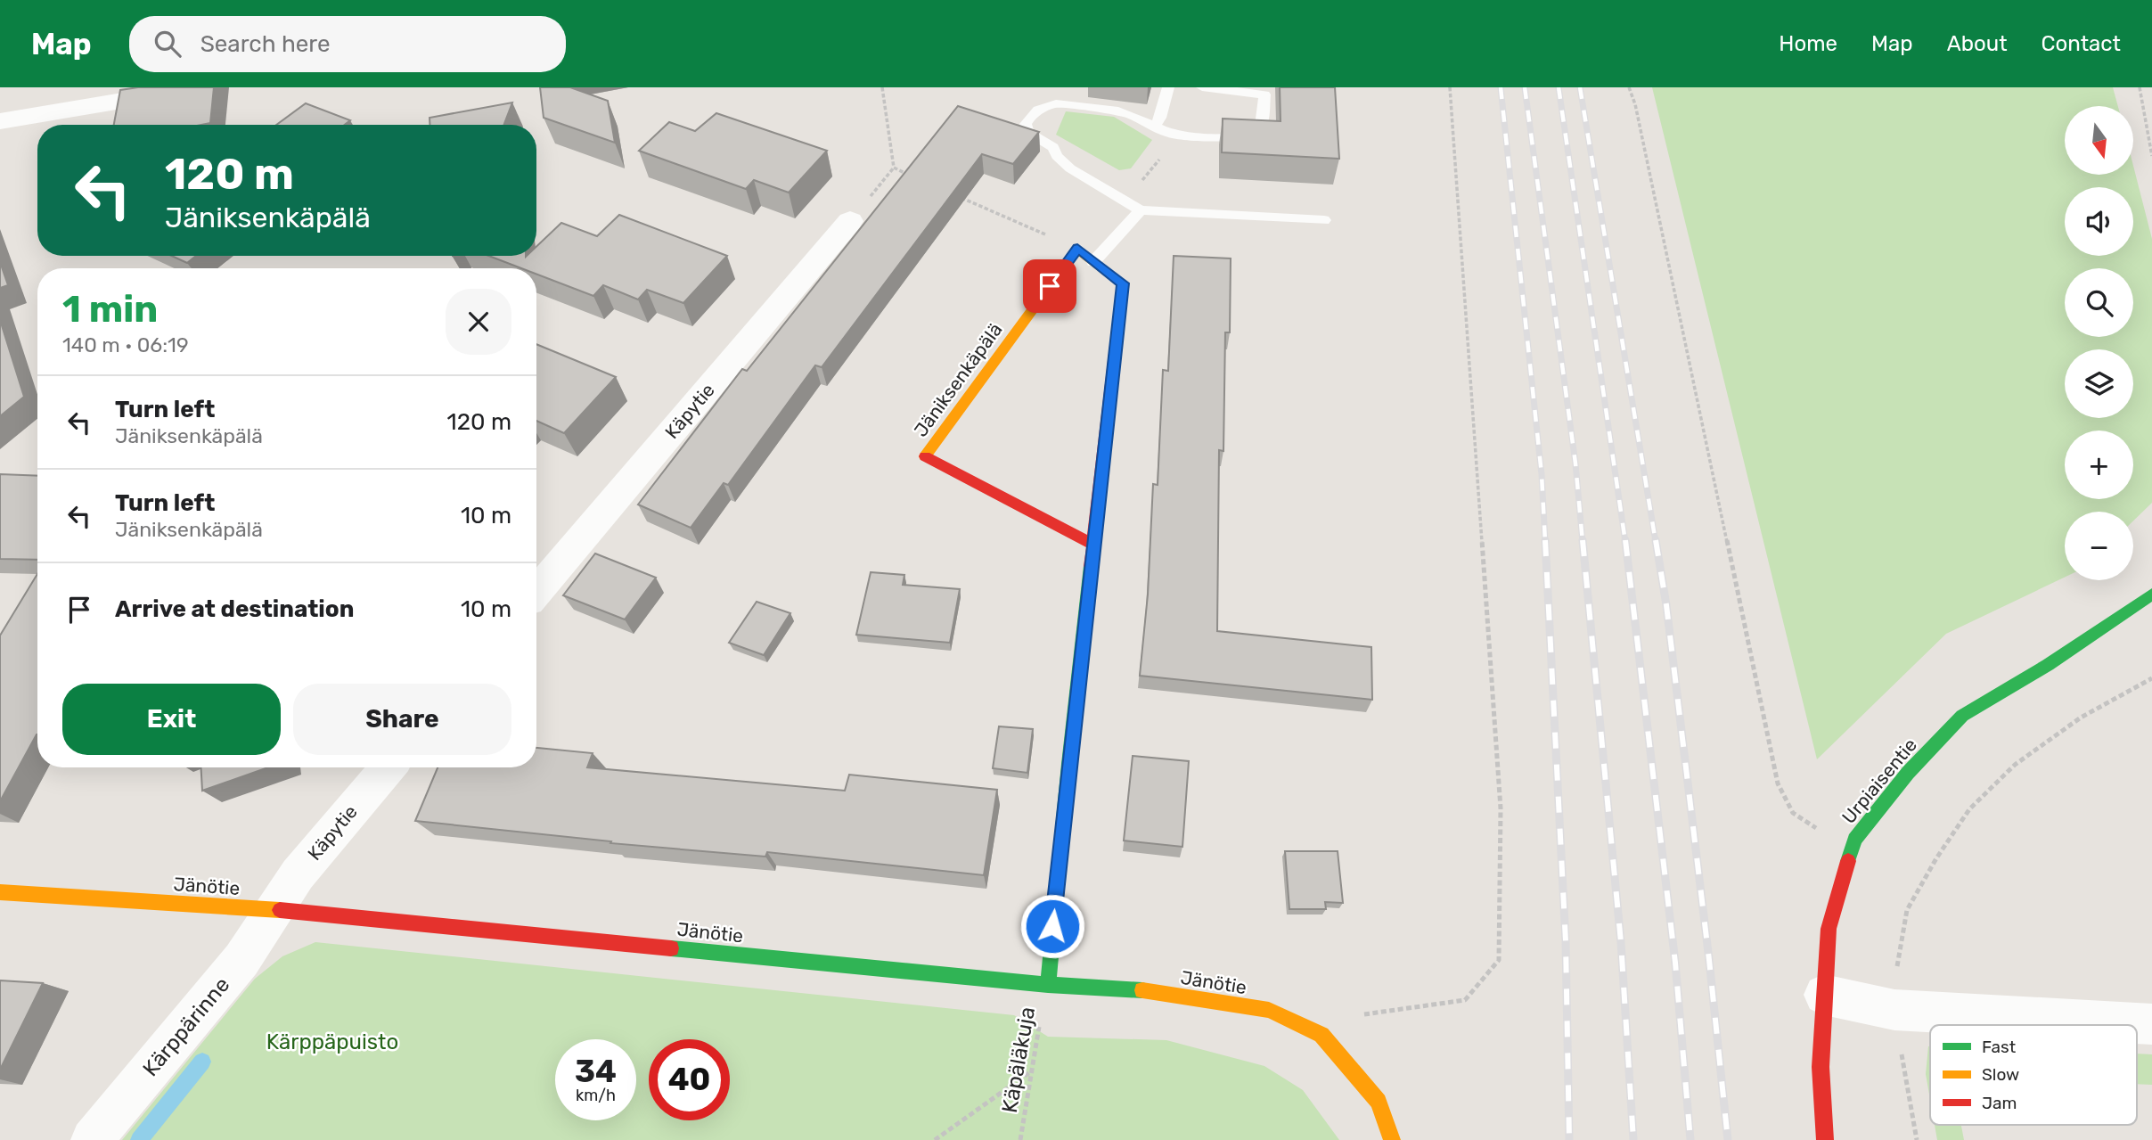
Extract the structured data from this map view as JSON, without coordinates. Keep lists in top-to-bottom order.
{
  "streets": {
    "street": [
      "Jäniksenkäpälä",
      "Käpytie",
      "Urpiaisentie",
      "Jänötie",
      "Kärppärinne"
    ],
    "path": ["Käpäläkuja"]
  },
  "crossings": [
    ["Käpytie", "Jänötie"],
    ["Käpytie", "Kärppärinne"],
    ["Jänötie", "Kärppärinne"],
    ["Jänötie", "Käpäläkuja"]
  ],
  "parks": ["Kärppäpuisto"],
  "legend": ["Fast", "Slow", "Jam"],
  "north": "bottom",
  "page": {
    "header": "Map",
    "search": "Search here",
    "nav": [
      "Home",
      "Map",
      "About",
      "Contact"
    ],
    "map_buttons": ["+", "−"],
    "turn": ["120 m", "Jäniksenkäpälä"],
    "heading": ["1 min", "140 m · 06:19"],
    "list": [
      {
        "name": "Turn left",
        "note": "Jäniksenkäpälä",
        "value": "120 m"
      },
      {
        "name": "Turn left",
        "note": "Jäniksenkäpälä",
        "value": "10 m"
      },
      {
        "name": "Arrive at destination",
        "value": "10 m"
      }
    ],
    "buttons": ["Exit", "Share"],
    "speed": "34 km/h",
    "limit": "40"
  }
}
